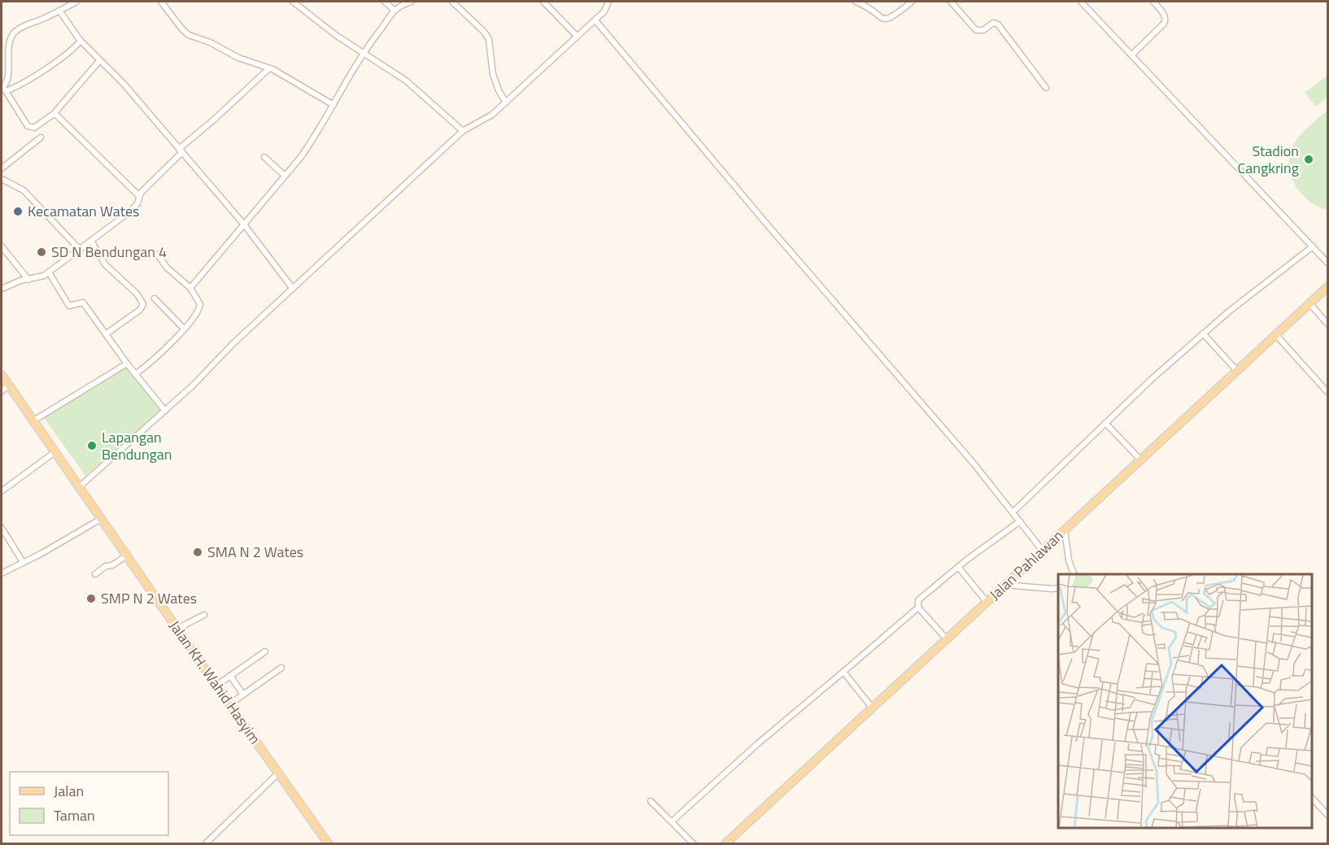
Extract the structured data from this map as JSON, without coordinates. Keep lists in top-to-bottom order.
{
  "streets": {
    "main road": ["Jalan Pahlawan", "Jalan KH. Wahid Hasyim"]
  },
  "places": [
    "Stadion Cangkring",
    "Kecamatan Wates",
    "SD N Bendungan 4",
    "Lapangan Bendungan",
    "SMA N 2 Wates",
    "SMP N 2 Wates"
  ],
  "legend": ["Jalan", "Taman"]
}
